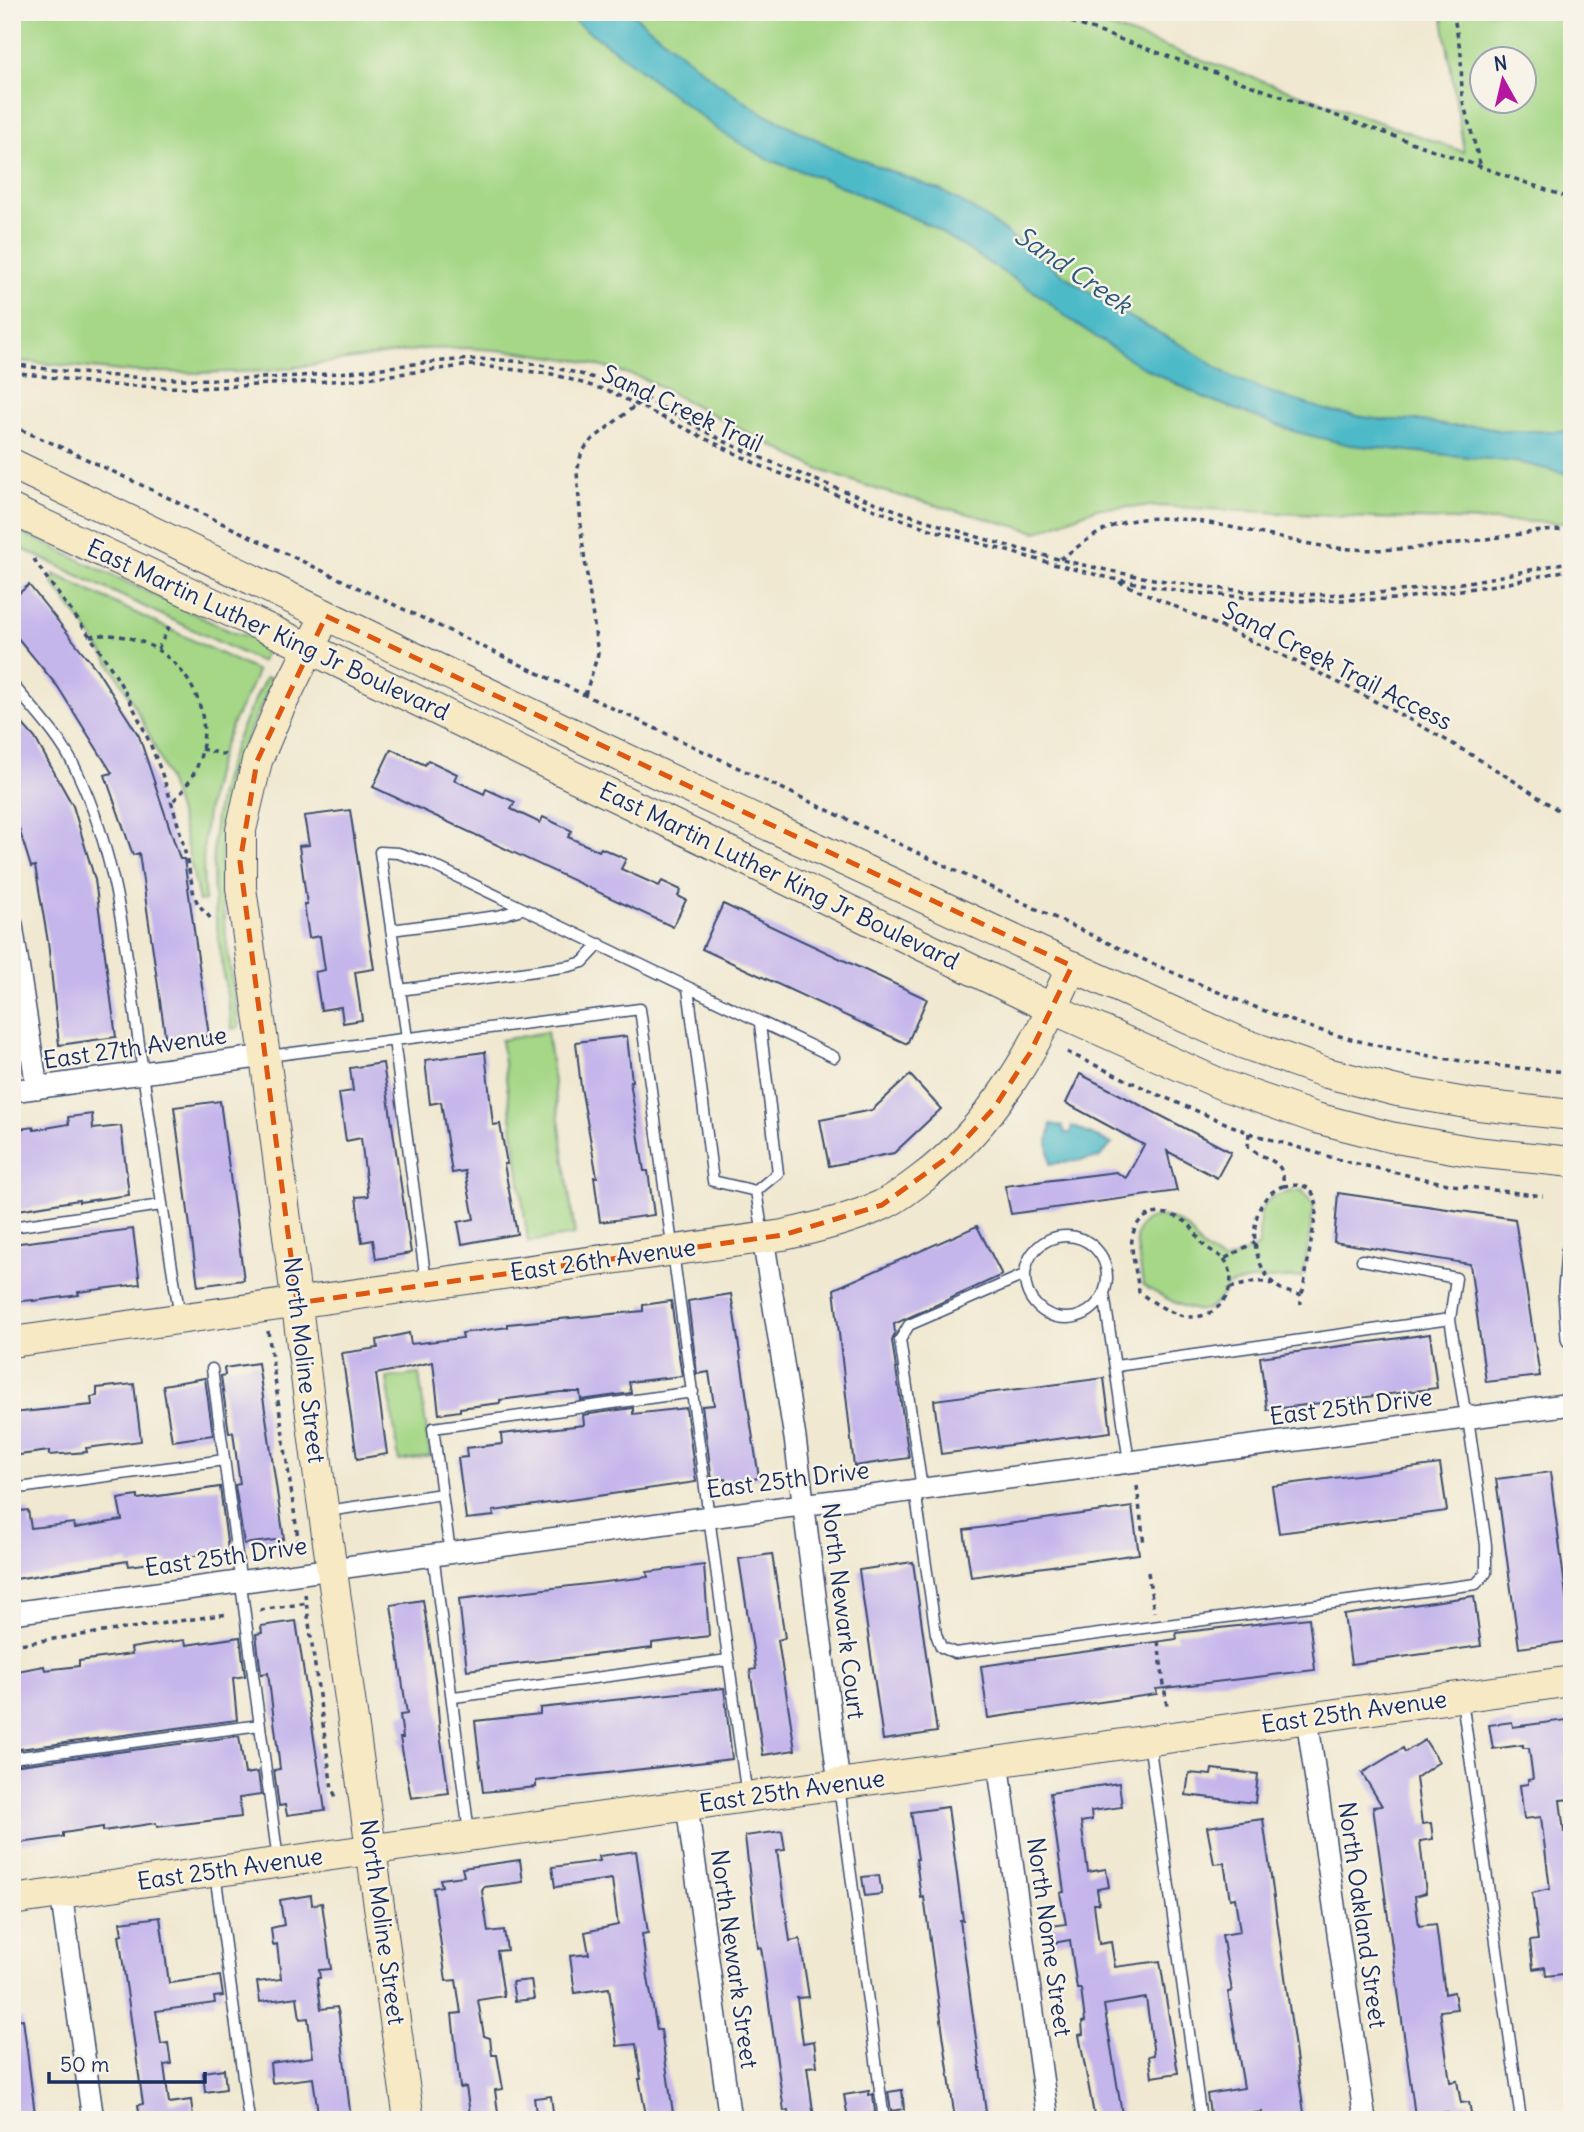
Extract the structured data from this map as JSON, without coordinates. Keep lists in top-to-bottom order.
{
  "streets": {
    "street": [
      "East Martin Luther King Jr Boulevard",
      "East 27th Avenue",
      "East 26th Avenue",
      "North Moline Street",
      "East 25th Drive",
      "North Newark Court",
      "East 25th Avenue",
      "North Oakland Street",
      "North Nome Street",
      "North Newark Street"
    ],
    "path": ["Sand Creek Trail", "Sand Creek Trail Access"]
  },
  "crossings": [
    ["Sand Creek Trail", "Sand Creek Trail Access"],
    ["East Martin Luther King Jr Boulevard", "East 26th Avenue"],
    ["East Martin Luther King Jr Boulevard", "North Moline Street"],
    ["East 27th Avenue", "North Moline Street"],
    ["East 26th Avenue", "North Moline Street"],
    ["East 26th Avenue", "North Newark Court"],
    ["North Moline Street", "East 25th Drive"],
    ["North Moline Street", "East 25th Avenue"],
    ["East 25th Drive", "North Newark Court"],
    ["North Newark Court", "East 25th Avenue"],
    ["East 25th Avenue", "North Oakland Street"],
    ["East 25th Avenue", "North Nome Street"],
    ["East 25th Avenue", "North Newark Street"]
  ],
  "water": ["Sand Creek"],
  "scale_bar": "50 m",
  "north": "top"
}
